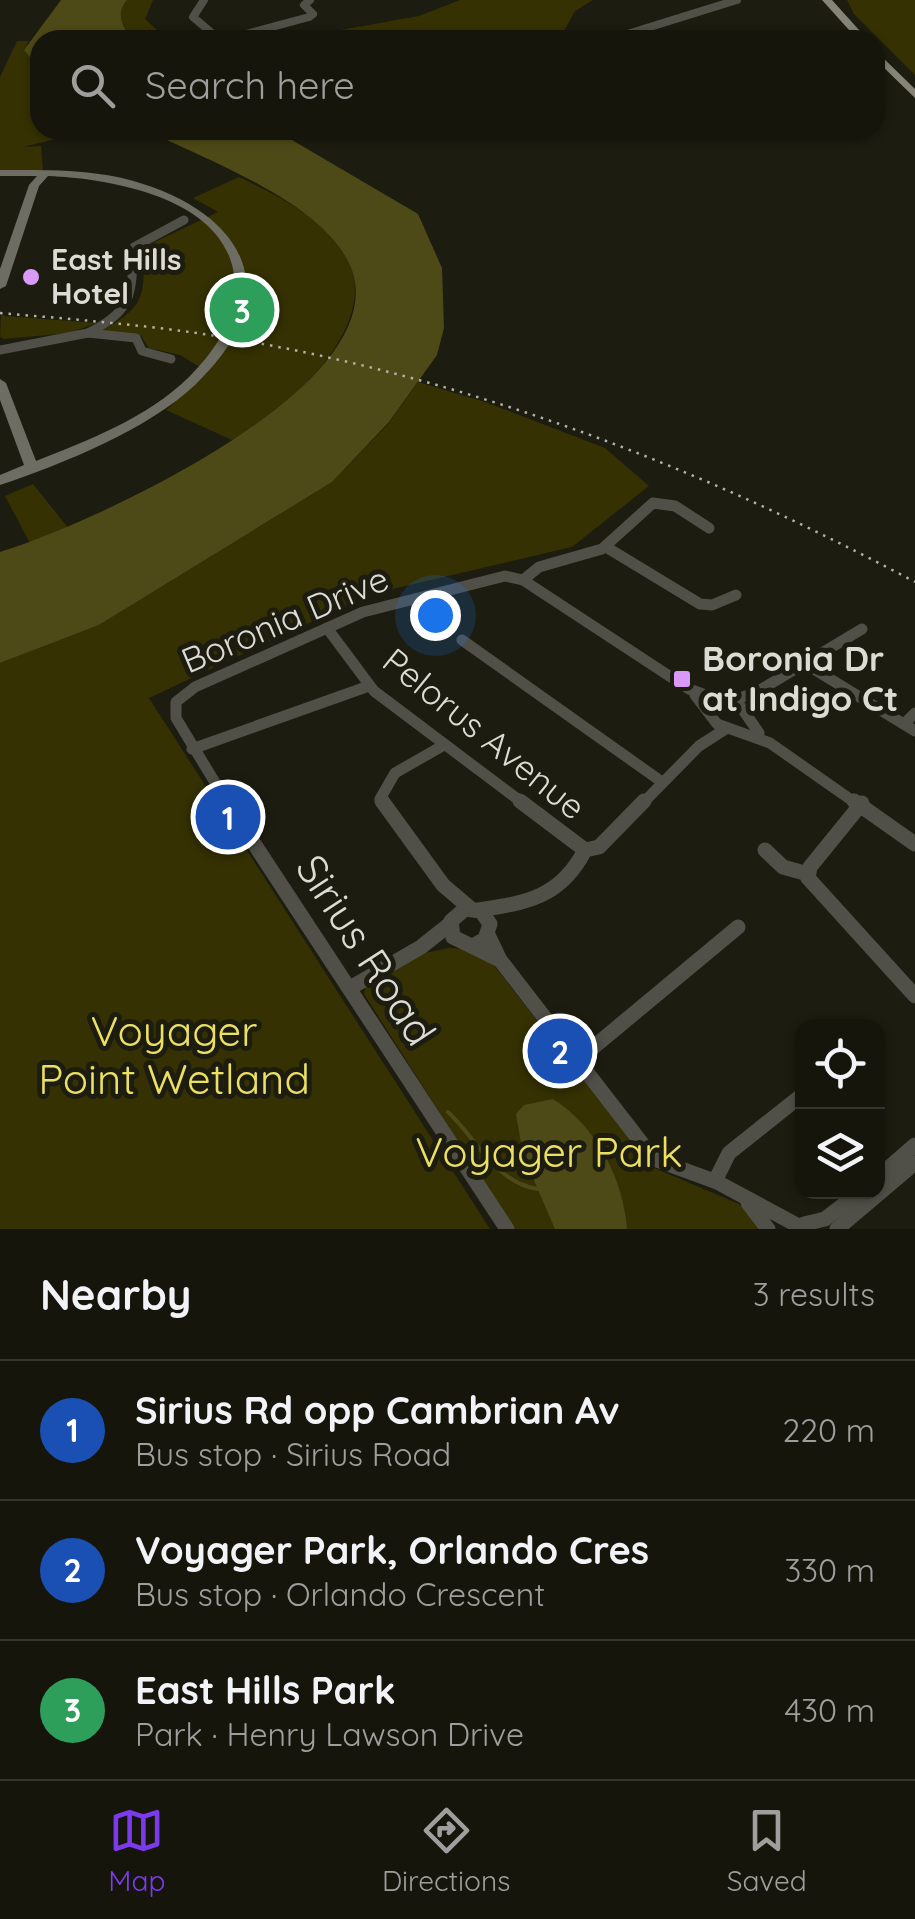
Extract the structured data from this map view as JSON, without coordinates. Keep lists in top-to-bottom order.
{
  "streets": {
    "street": ["Boronia Drive", "Pelorus Avenue", "Sirius Road"]
  },
  "crossings": [
    ["Boronia Drive", "Pelorus Avenue"],
    ["Boronia Drive", "Sirius Road"]
  ],
  "parks": ["Voyager Point Wetland", "Voyager Park"],
  "places": {
    "other": ["East Hills Hotel"],
    "transit": ["Boronia Dr at Indigo Ct"]
  },
  "page": {
    "search": "Search here",
    "pins": ["3", "1", "2"],
    "heading": ["Nearby", "3 results"],
    "list": [
      {
        "mark": "1",
        "name": "Sirius Rd opp Cambrian Av",
        "note": "Bus stop · Sirius Road",
        "value": "220 m"
      },
      {
        "mark": "2",
        "name": "Voyager Park, Orlando Cres",
        "note": "Bus stop · Orlando Crescent",
        "value": "330 m"
      },
      {
        "mark": "3",
        "name": "East Hills Park",
        "note": "Park · Henry Lawson Drive",
        "value": "430 m"
      }
    ],
    "nav": ["Map", "Directions", "Saved"]
  }
}
